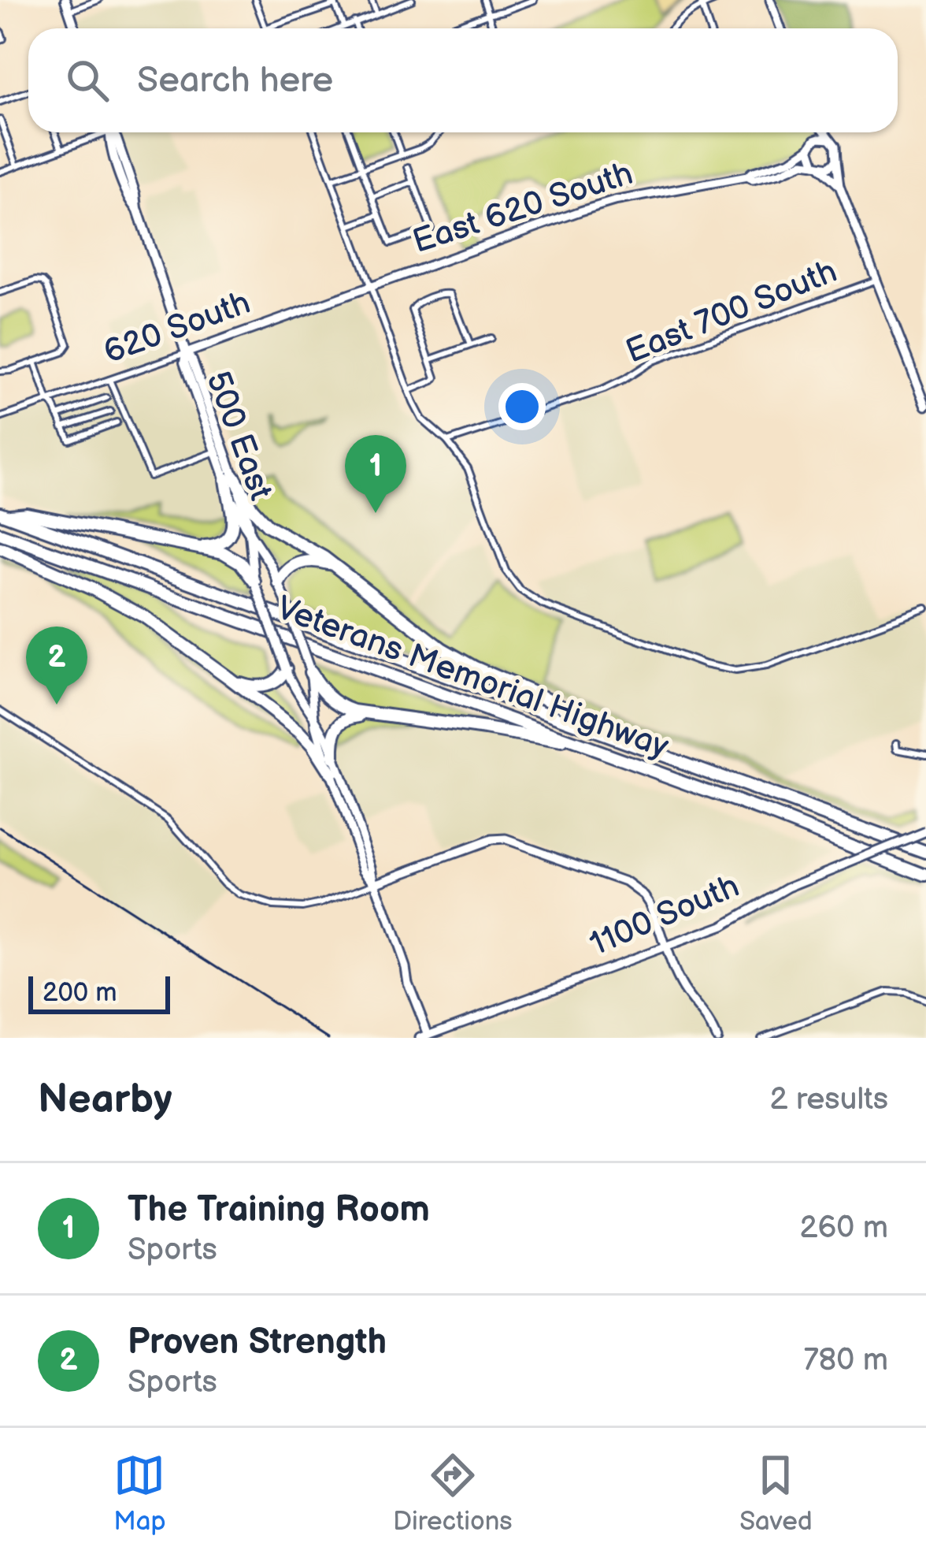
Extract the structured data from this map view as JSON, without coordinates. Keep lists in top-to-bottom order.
{
  "streets": {
    "highway": ["Veterans Memorial Highway"],
    "main road": ["500 East"],
    "street": [
      "East 620 South",
      "East 700 South",
      "620 South",
      "1100 South"
    ]
  },
  "crossings": [
    ["East 620 South", "620 South"],
    ["620 South", "500 East"],
    ["500 East", "1100 South"]
  ],
  "scale_bar": "200 m",
  "page": {
    "search": "Search here",
    "pins": ["1", "2"],
    "scale": "200 m",
    "heading": ["Nearby", "2 results"],
    "list": [
      {
        "mark": "1",
        "name": "The Training Room",
        "note": "Sports",
        "value": "260 m"
      },
      {
        "mark": "2",
        "name": "Proven Strength",
        "note": "Sports",
        "value": "780 m"
      }
    ],
    "nav": ["Map", "Directions", "Saved"]
  }
}
